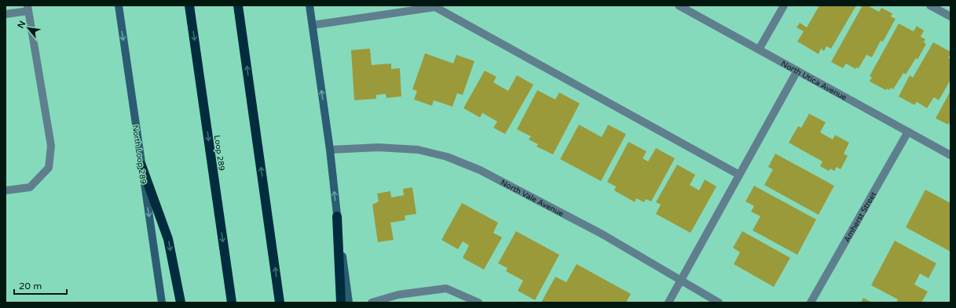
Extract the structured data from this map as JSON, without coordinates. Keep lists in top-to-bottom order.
{
  "streets": {
    "highway": ["Loop 289"],
    "main road": ["North Loop 289"],
    "street": ["North Utica Avenue", "North Vale Avenue", "Amherst Street"]
  },
  "crossings": [
    ["North Utica Avenue", "Amherst Street"]
  ],
  "one_way": ["North Loop 289"],
  "scale_bar": "20 m",
  "north": "top left"
}
